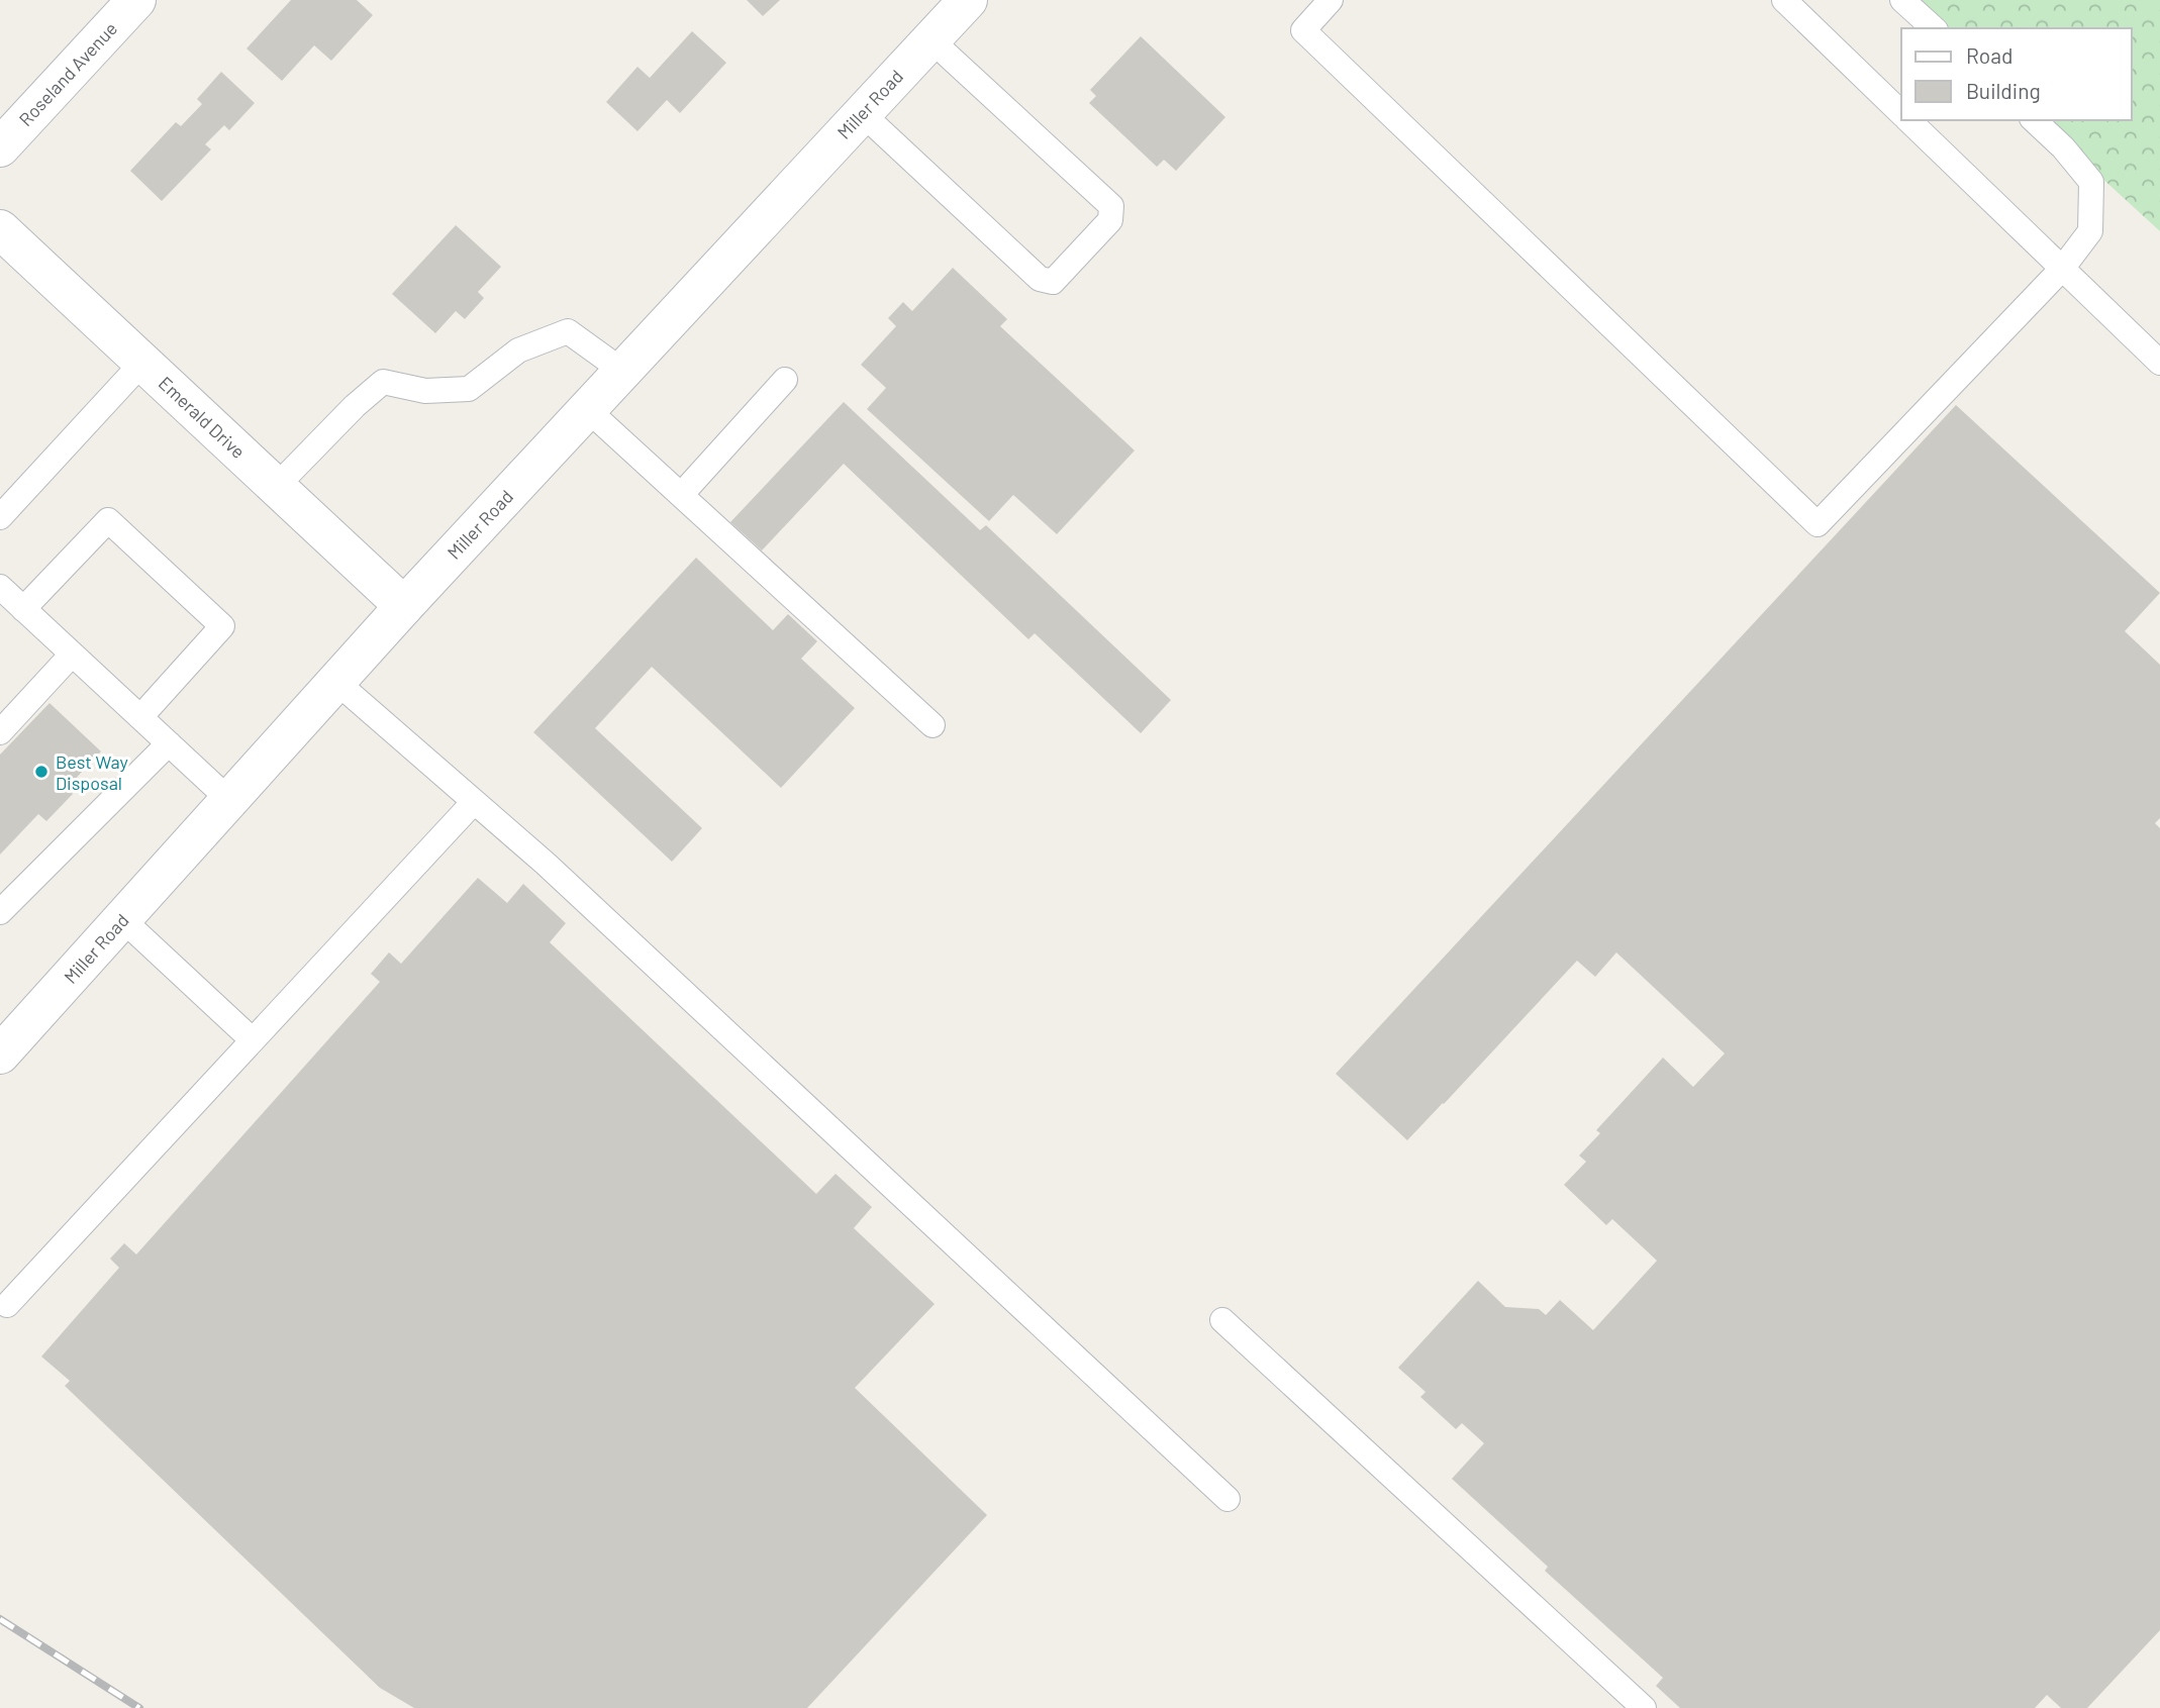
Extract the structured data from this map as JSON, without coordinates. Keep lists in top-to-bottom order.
{
  "streets": {
    "street": ["Roseland Avenue", "Miller Road", "Emerald Drive"]
  },
  "crossings": [
    ["Miller Road", "Emerald Drive"]
  ],
  "places": ["Best Way Disposal"],
  "legend": ["Road", "Building"]
}
